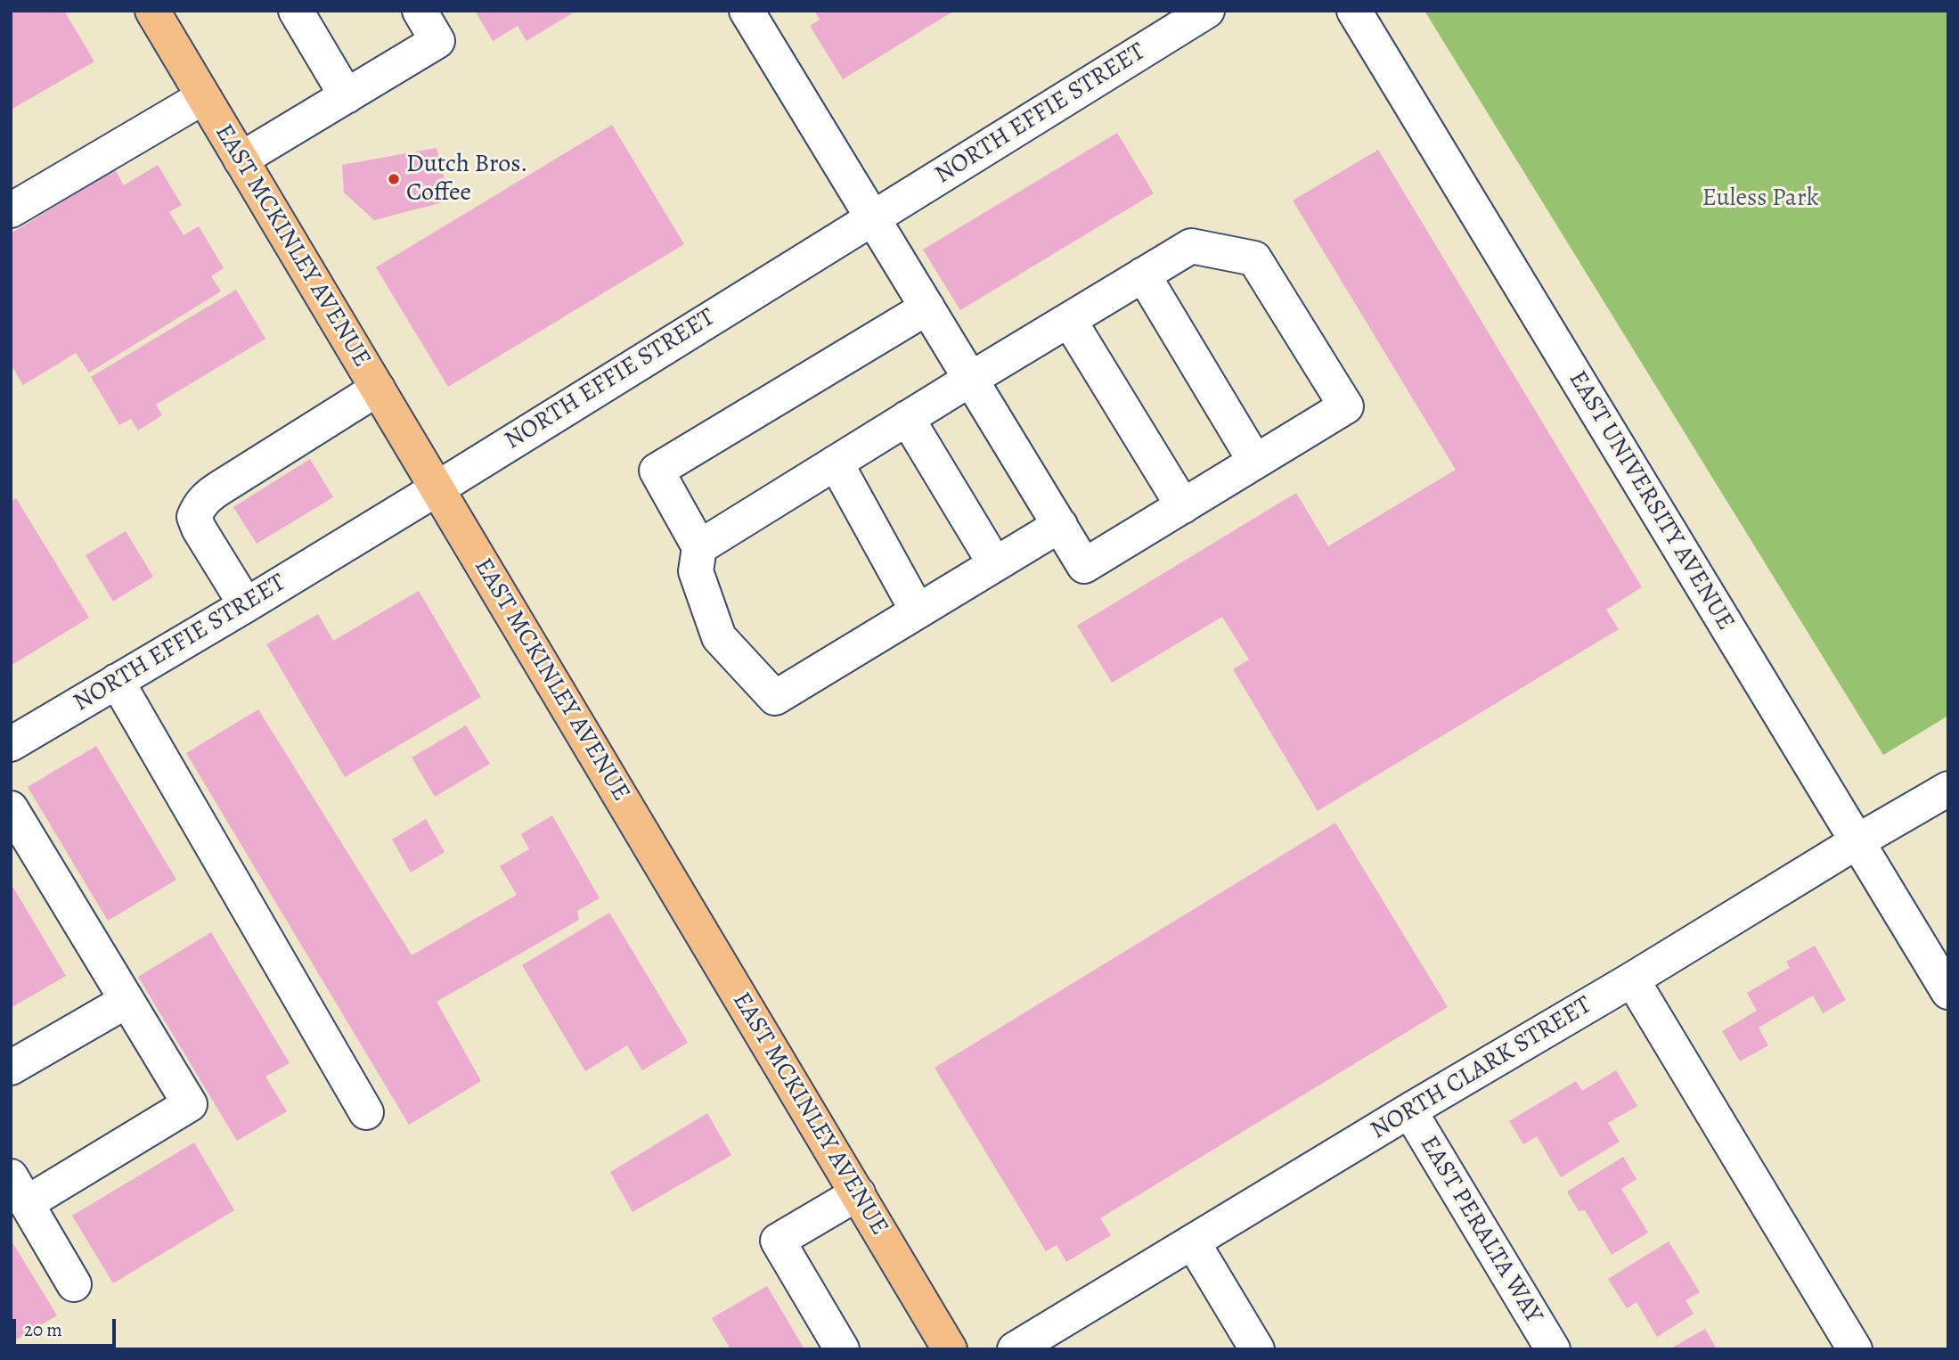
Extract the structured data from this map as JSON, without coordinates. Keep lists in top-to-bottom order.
{
  "streets": {
    "main road": ["EAST MCKINLEY AVENUE"],
    "street": [
      "NORTH EFFIE STREET",
      "EAST UNIVERSITY AVENUE",
      "NORTH CLARK STREET",
      "EAST PERALTA WAY"
    ]
  },
  "crossings": [
    ["NORTH EFFIE STREET", "EAST MCKINLEY AVENUE"],
    ["EAST UNIVERSITY AVENUE", "NORTH CLARK STREET"],
    ["NORTH CLARK STREET", "EAST PERALTA WAY"]
  ],
  "parks": ["Euless Park"],
  "places": ["Dutch Bros. Coffee"],
  "scale_bar": "20 m"
}
